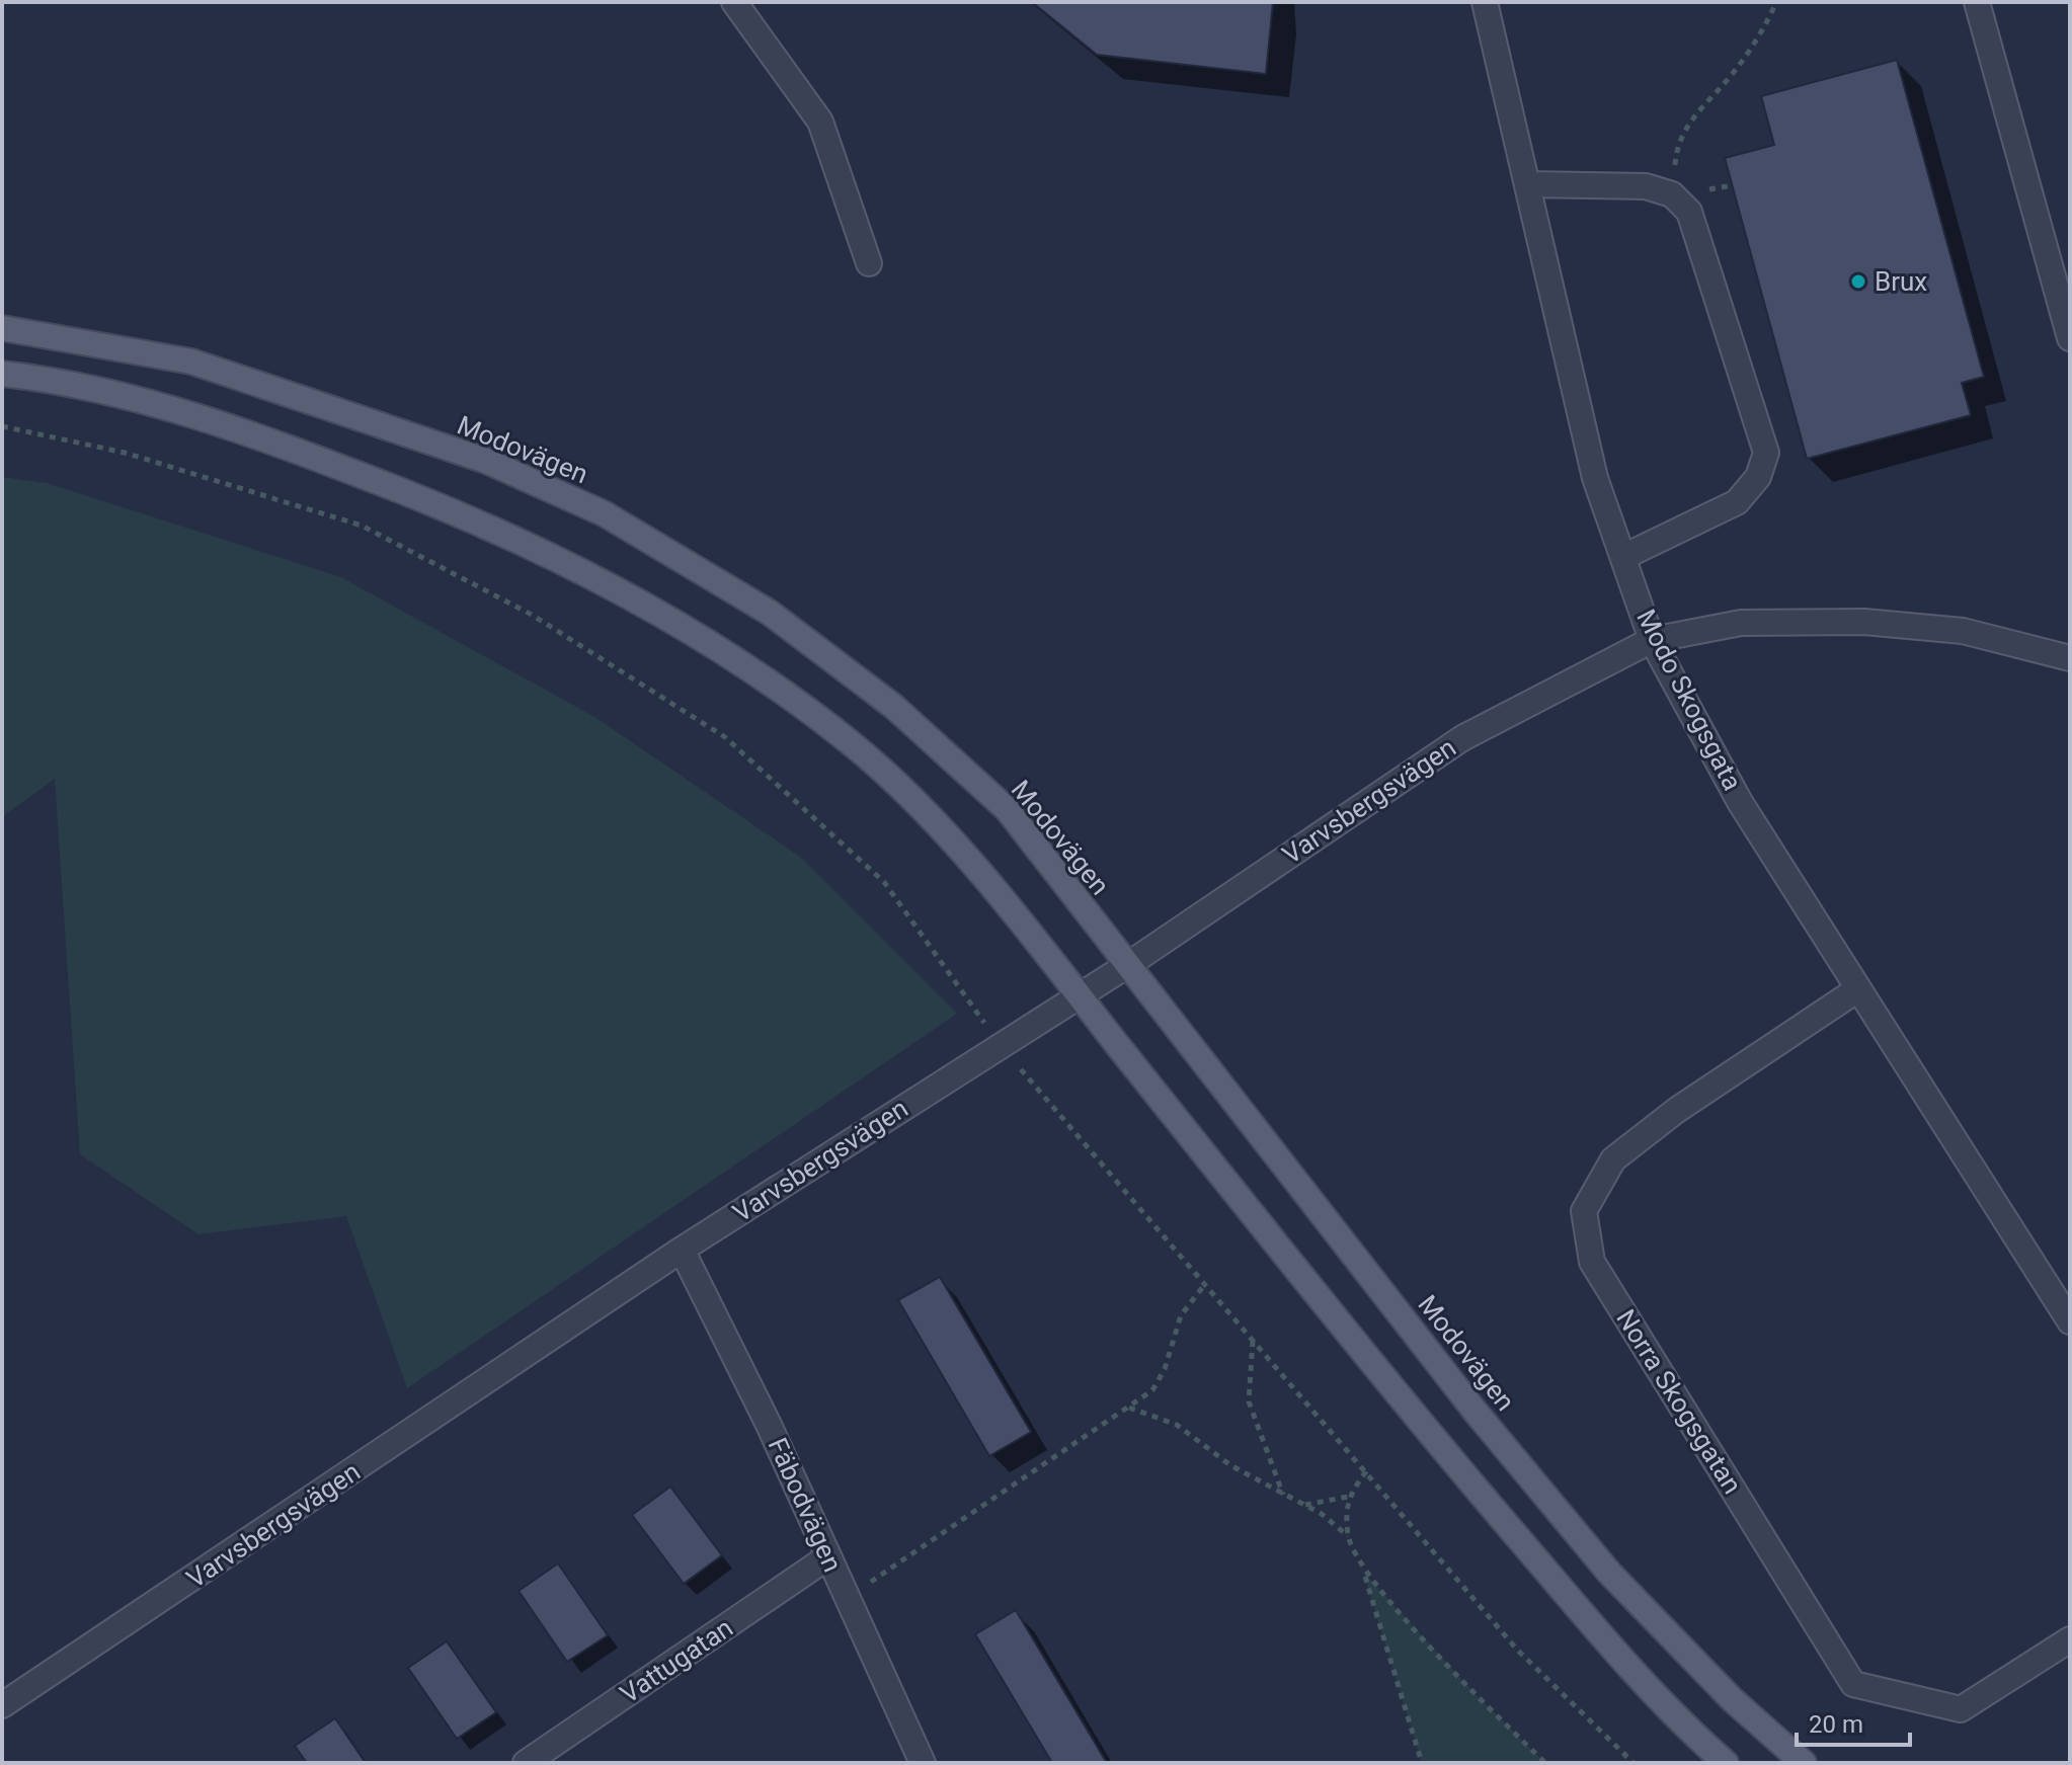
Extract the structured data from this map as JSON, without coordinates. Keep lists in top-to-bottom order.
{
  "streets": {
    "main road": ["Modovägen"],
    "street": [
      "Modo Skogsgata",
      "Varvsbergsvägen",
      "Norra Skogsgatan",
      "Fäbodvägen",
      "Vattugatan"
    ]
  },
  "crossings": [
    ["Modovägen", "Varvsbergsvägen"],
    ["Modo Skogsgata", "Varvsbergsvägen"],
    ["Modo Skogsgata", "Norra Skogsgatan"],
    ["Varvsbergsvägen", "Fäbodvägen"],
    ["Fäbodvägen", "Vattugatan"]
  ],
  "places": ["Brux"],
  "scale_bar": "20 m"
}
